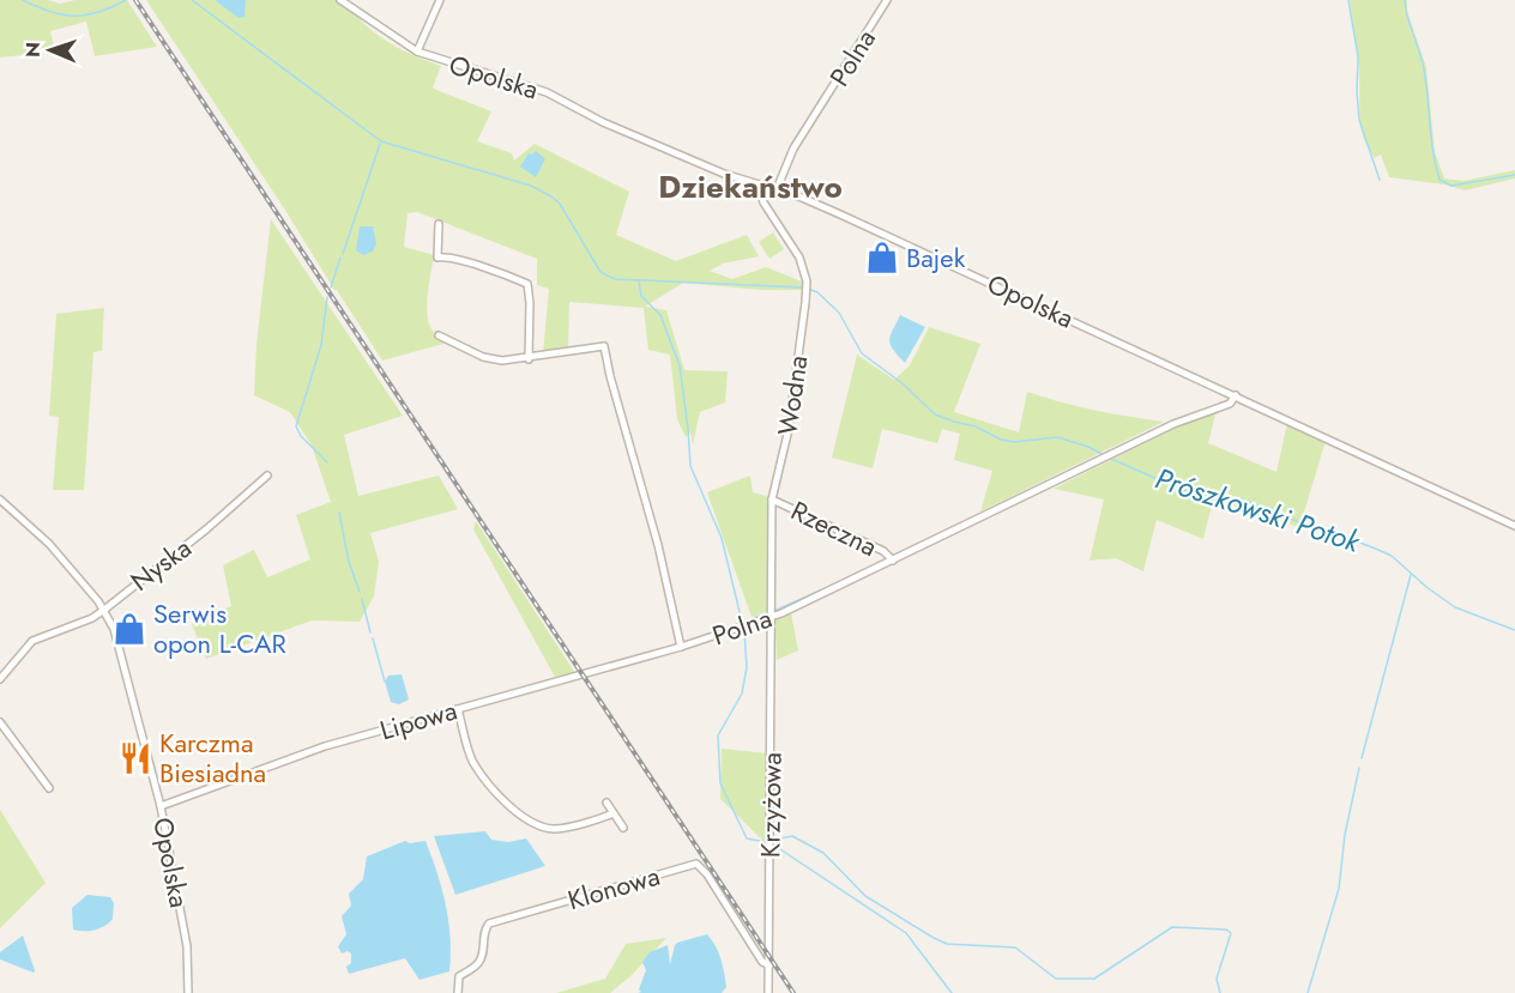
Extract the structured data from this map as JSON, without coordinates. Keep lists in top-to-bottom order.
{
  "streets": {
    "street": [
      "Polna",
      "Opolska",
      "Wodna",
      "Rzeczna",
      "Nyska",
      "Lipowa",
      "Krzyżowa",
      "Klonowa"
    ]
  },
  "crossings": [
    ["Polna", "Opolska"],
    ["Polna", "Wodna"],
    ["Polna", "Rzeczna"],
    ["Polna", "Lipowa"],
    ["Polna", "Krzyżowa"],
    ["Opolska", "Wodna"],
    ["Opolska", "Nyska"],
    ["Opolska", "Lipowa"],
    ["Wodna", "Rzeczna"],
    ["Wodna", "Krzyżowa"],
    ["Krzyżowa", "Klonowa"]
  ],
  "districts": ["Dziekaństwo"],
  "water": ["Prószkowski Potok"],
  "places": {
    "shop": ["Bajek", "Serwis opon L-CAR"],
    "restaurant": ["Karczma Biesiadna"]
  },
  "north": "left"
}
